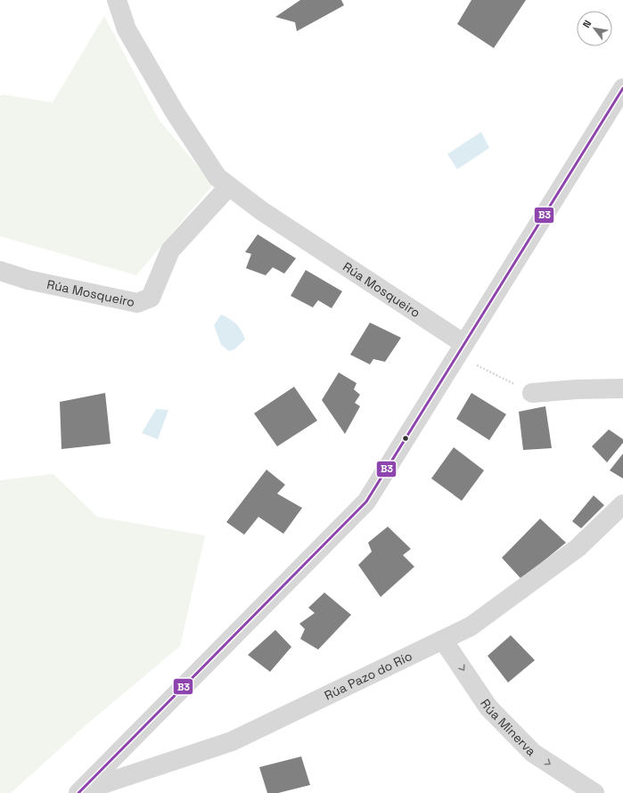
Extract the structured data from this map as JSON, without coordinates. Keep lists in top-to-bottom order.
{
  "streets": {
    "street": ["Rúa Mosqueiro", "Rúa Pazo do Río", "Rúa Minerva"]
  },
  "crossings": [
    ["Rúa Pazo do Río", "Rúa Minerva"]
  ],
  "one_way": ["Rúa Minerva"],
  "lines": ["transit line B3"],
  "north": "top left"
}
